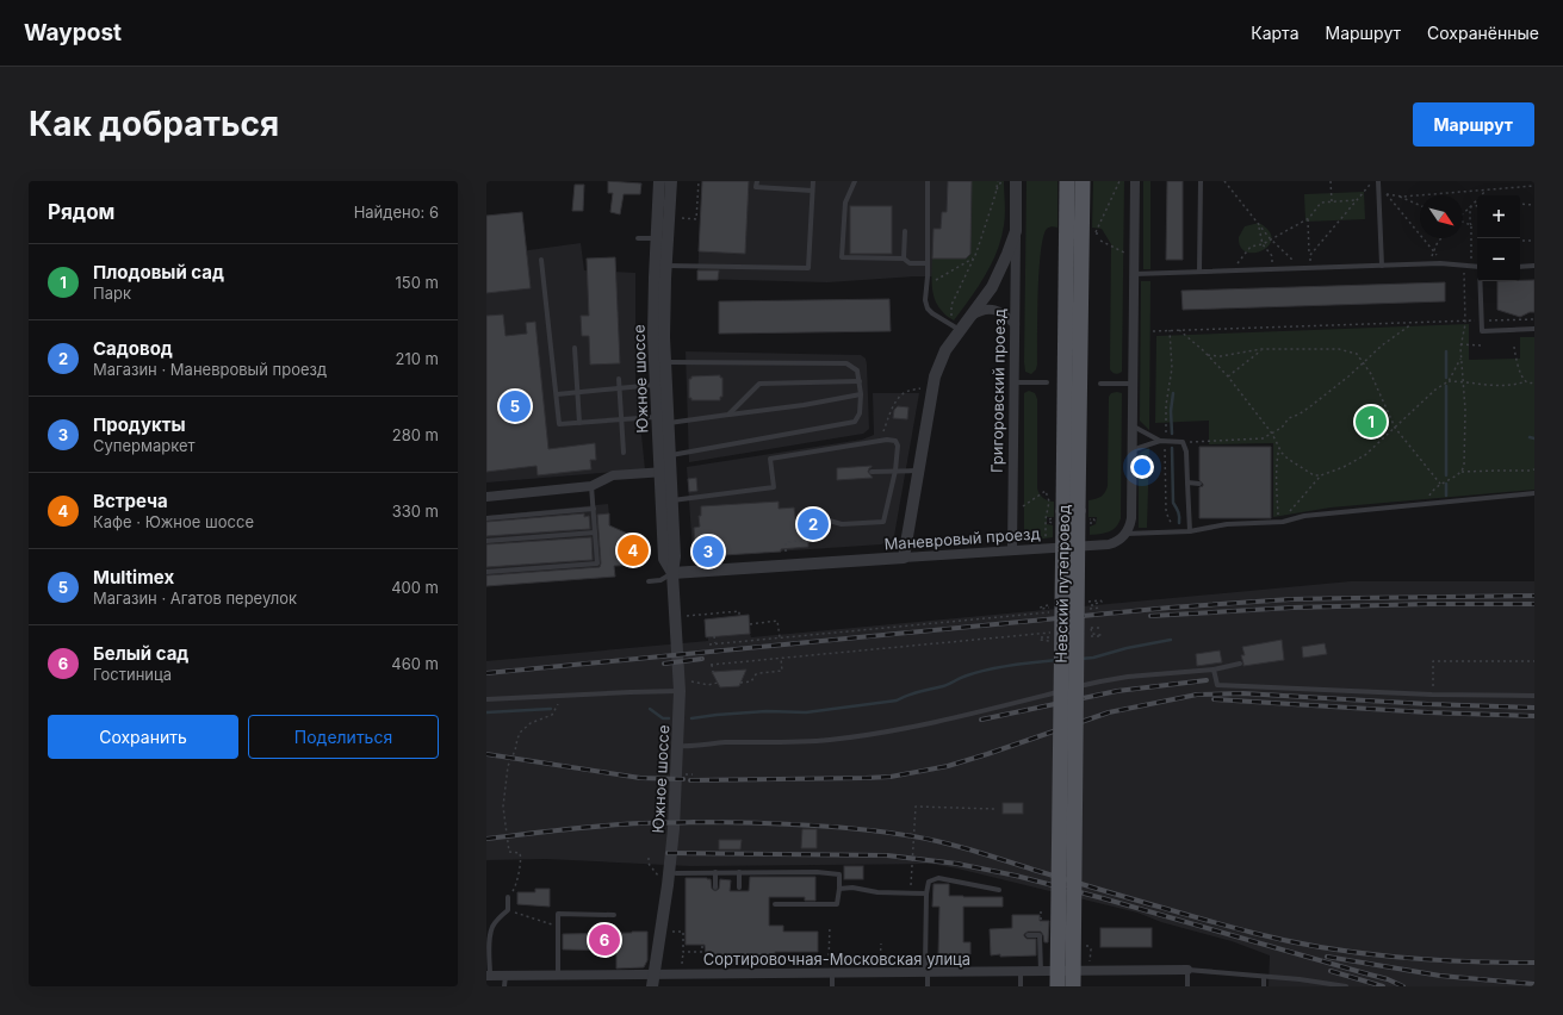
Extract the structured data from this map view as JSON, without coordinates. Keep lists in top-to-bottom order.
{
  "streets": {
    "main road": ["Невский путепровод"],
    "street": [
      "Южное шоссе",
      "Григоровский проезд",
      "Маневровый проезд",
      "Сортировочная-Московская улица"
    ]
  },
  "crossings": [
    ["Южное шоссе", "Маневровый проезд"],
    ["Южное шоссе", "Сортировочная-Московская улица"],
    ["Григоровский проезд", "Маневровый проезд"]
  ],
  "north": "bottom right",
  "page": {
    "header": "Waypost",
    "nav": ["Карта", "Маршрут", "Сохранённые"],
    "buttons": [
      "Маршрут",
      ["Сохранить", "Поделиться"]
    ],
    "title": "Как добраться",
    "heading": ["Рядом", "Найдено: 6"],
    "map_buttons": ["+", "−"],
    "list": [
      {
        "mark": "1",
        "name": "Плодовый сад",
        "note": "Парк",
        "value": "150 m"
      },
      {
        "mark": "2",
        "name": "Садовод",
        "note": "Магазин · Маневровый проезд",
        "value": "210 m"
      },
      {
        "mark": "3",
        "name": "Продукты",
        "note": "Супермаркет",
        "value": "280 m"
      },
      {
        "mark": "4",
        "name": "Встреча",
        "note": "Кафе · Южное шоссе",
        "value": "330 m"
      },
      {
        "mark": "5",
        "name": "Multimex",
        "note": "Магазин · Агатов переулок",
        "value": "400 m"
      },
      {
        "mark": "6",
        "name": "Белый сад",
        "note": "Гостиница",
        "value": "460 m"
      }
    ],
    "pins": [
      "5",
      "1",
      "2",
      "4",
      "3",
      "6"
    ]
  }
}
